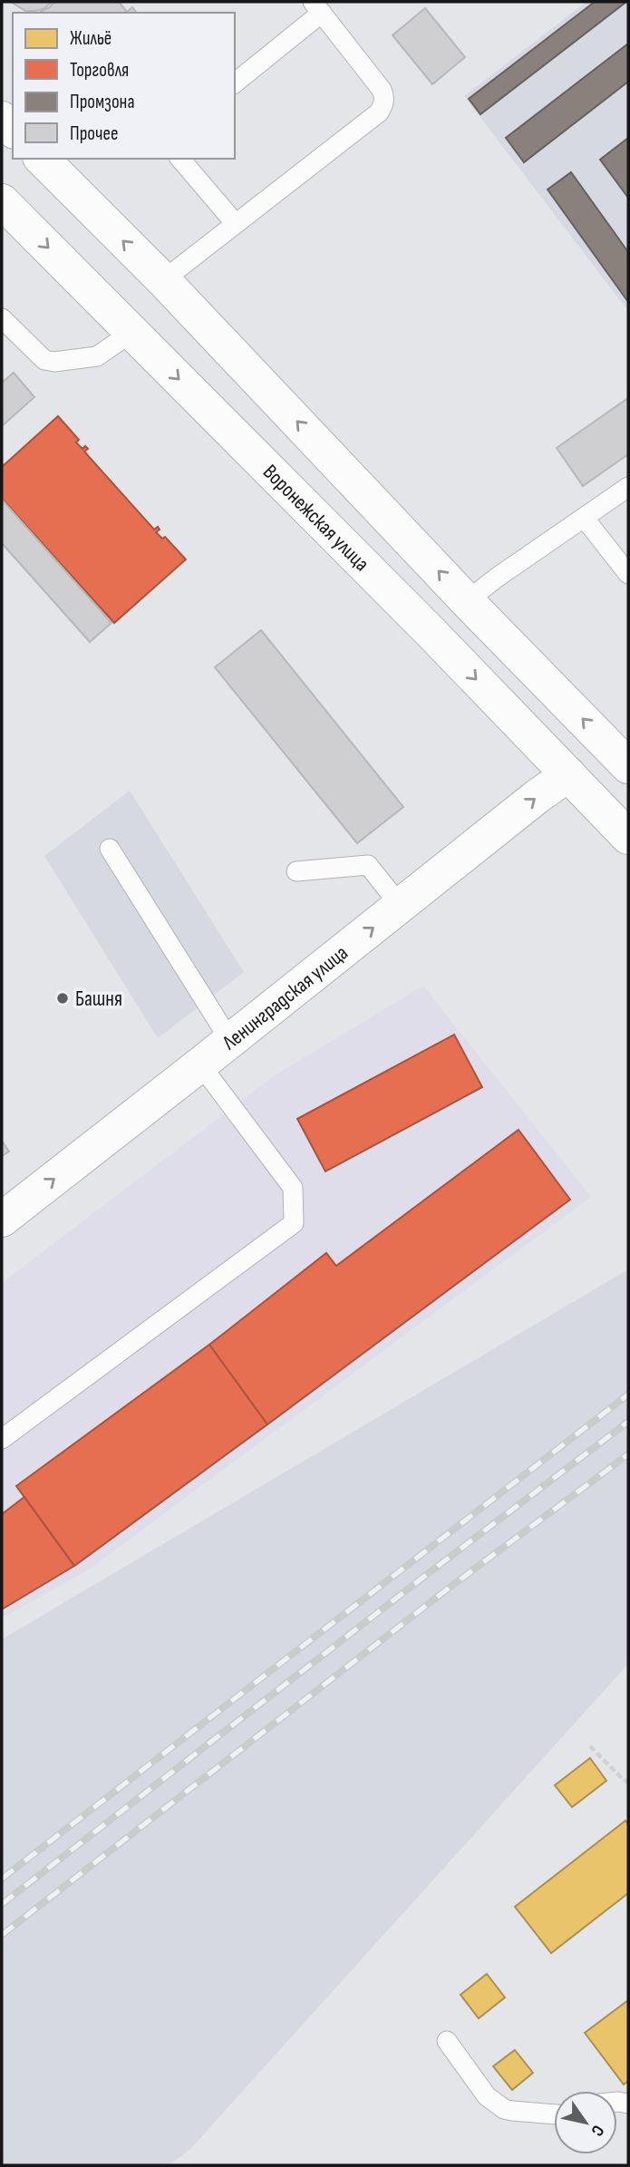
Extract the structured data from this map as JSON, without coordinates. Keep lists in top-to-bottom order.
{
  "streets": {
    "main road": ["Воронежская улица", "Ленинградская улица"]
  },
  "crossings": [
    ["Воронежская улица", "Ленинградская улица"]
  ],
  "one_way": ["Ленинградская улица"],
  "places": ["Башня"],
  "legend": [
    "Жильё",
    "Торговля",
    "Промзона",
    "Прочее"
  ],
  "north": "bottom right"
}
